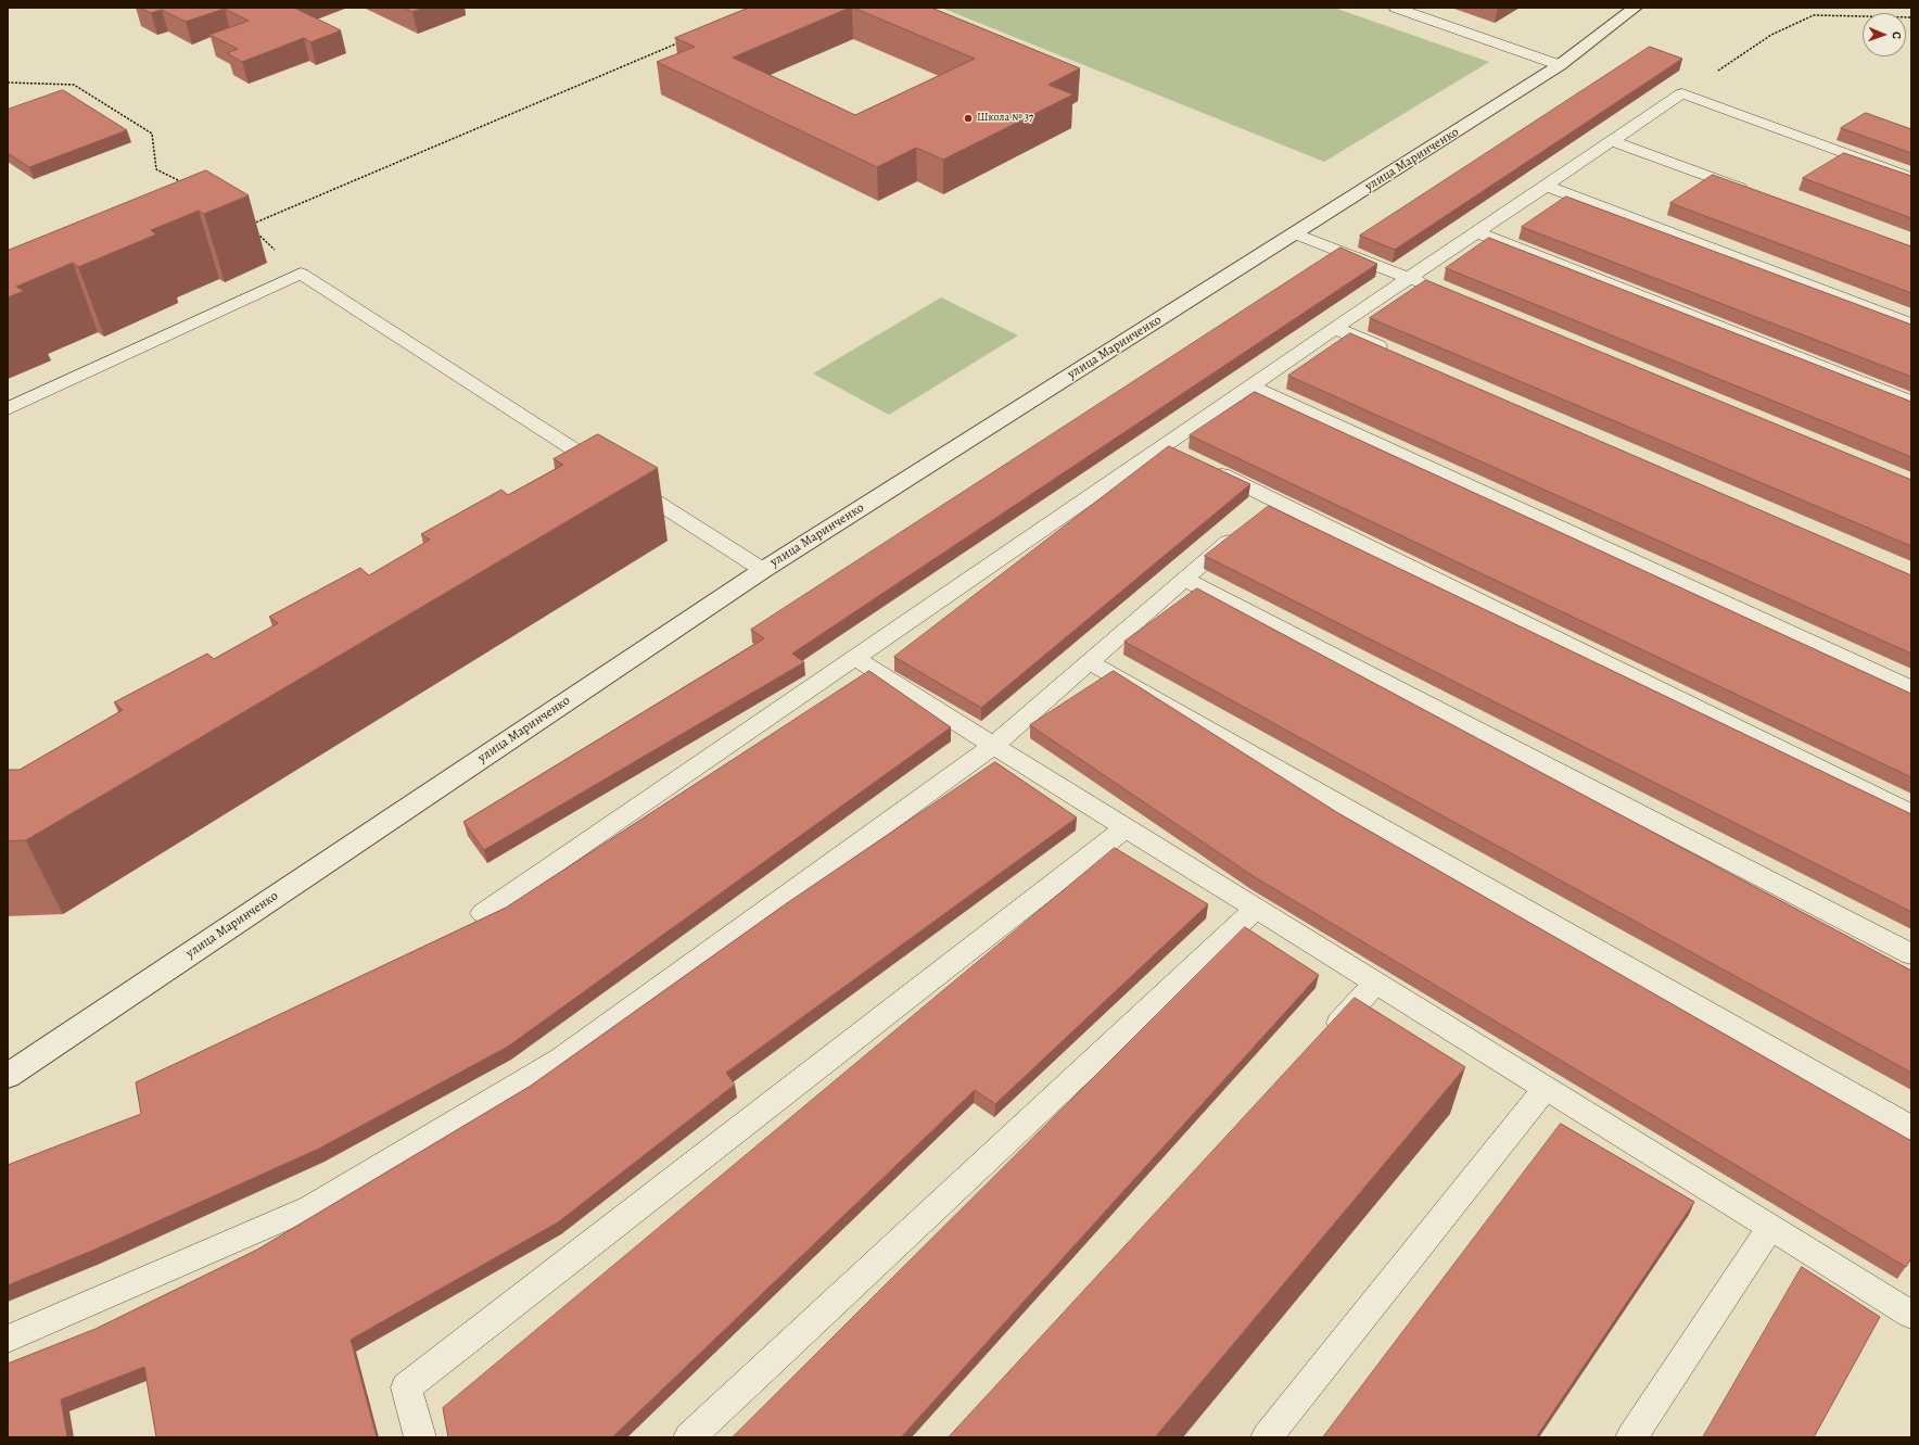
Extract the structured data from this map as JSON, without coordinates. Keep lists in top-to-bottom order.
{
  "streets": {
    "street": ["улица Маринченко"]
  },
  "places": ["Школа № 37"],
  "north": "right"
}
